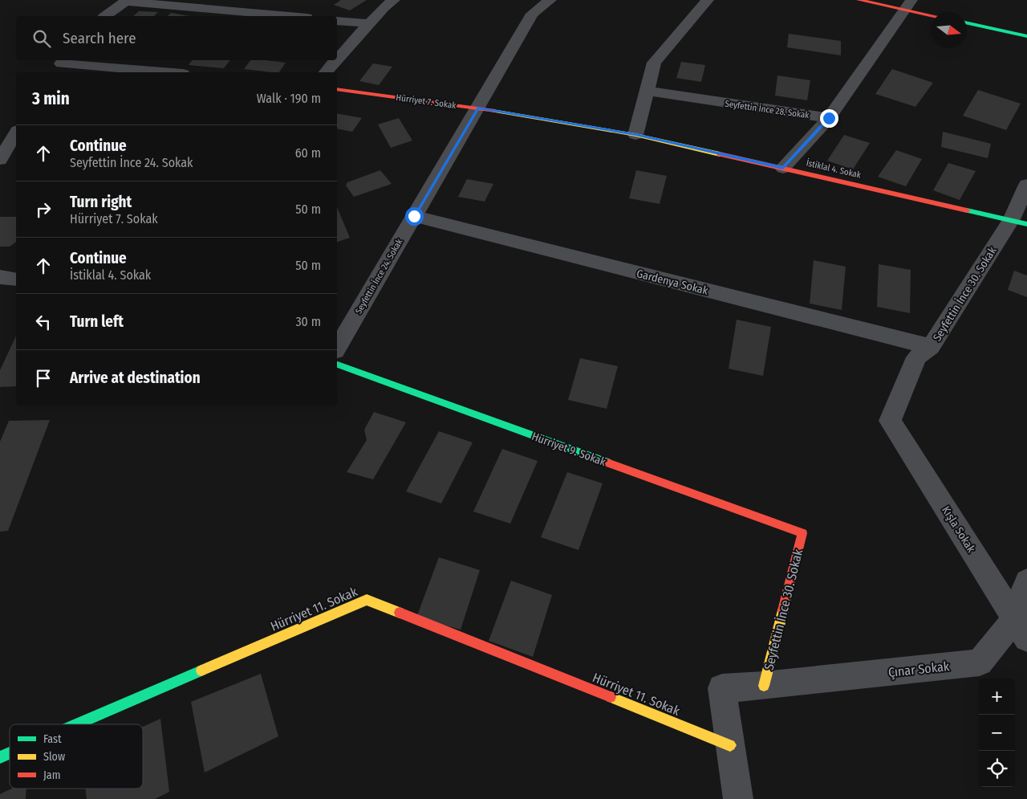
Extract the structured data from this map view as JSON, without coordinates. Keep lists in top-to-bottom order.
{
  "streets": {
    "street": [
      "Hürriyet 7. Sokak",
      "Seyfettin İnce 28. Sokak",
      "İstiklal 4. Sokak",
      "Seyfettin İnce 24. Sokak",
      "Gardenya Sokak",
      "Seyfettin İnce 30. Sokak",
      "Hürriyet 9. Sokak",
      "Kışla Sokak",
      "Hürriyet 11. Sokak",
      "Çınar Sokak"
    ]
  },
  "crossings": [
    ["Hürriyet 7. Sokak", "İstiklal 4. Sokak"],
    ["Hürriyet 7. Sokak", "Seyfettin İnce 24. Sokak"],
    ["İstiklal 4. Sokak", "Seyfettin İnce 30. Sokak"],
    ["Seyfettin İnce 24. Sokak", "Gardenya Sokak"],
    ["Gardenya Sokak", "Seyfettin İnce 30. Sokak"],
    ["Seyfettin İnce 30. Sokak", "Hürriyet 9. Sokak"],
    ["Seyfettin İnce 30. Sokak", "Kışla Sokak"],
    ["Seyfettin İnce 30. Sokak", "Çınar Sokak"],
    ["Kışla Sokak", "Çınar Sokak"],
    ["Hürriyet 11. Sokak", "Çınar Sokak"]
  ],
  "legend": ["Fast", "Slow", "Jam"],
  "north": "right",
  "page": {
    "search": "Search here",
    "heading": ["3 min", "Walk · 190 m"],
    "list": [
      ["Continue", "Seyfettin İnce 24. Sokak", "60 m"],
      ["Turn right", "Hürriyet 7. Sokak", "50 m"],
      ["Continue", "İstiklal 4. Sokak", "50 m"],
      ["Turn left", "30 m"],
      "Arrive at destination"
    ],
    "map_buttons": ["+", "−"]
  }
}
